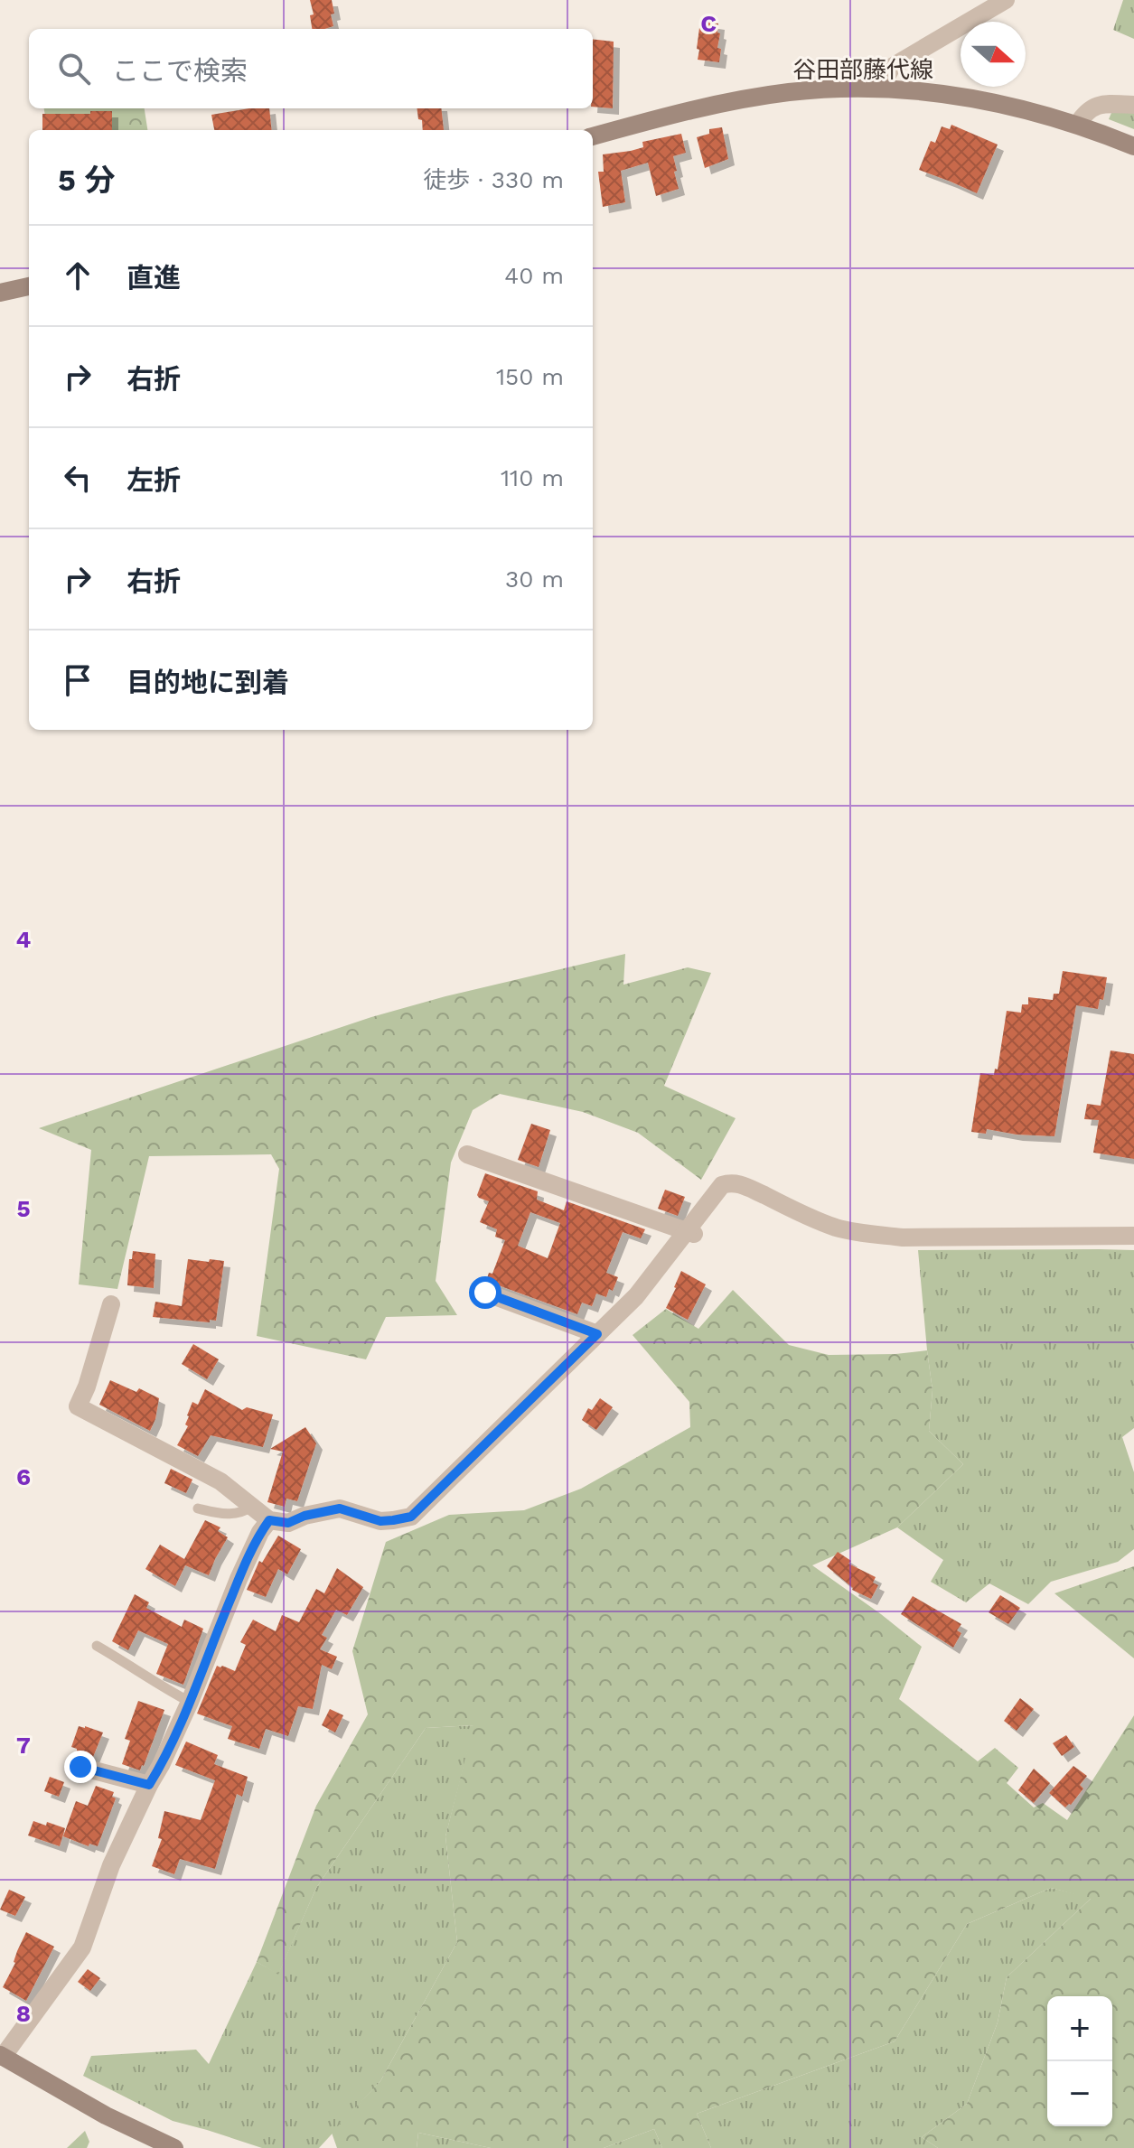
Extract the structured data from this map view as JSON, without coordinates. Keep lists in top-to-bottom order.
{
  "streets": {
    "main road": ["谷田部藤代線"]
  },
  "north": "right",
  "page": {
    "search": "ここで検索",
    "heading": ["5 分", "徒歩 · 330 m"],
    "list": [
      ["直進", "40 m"],
      ["右折", "150 m"],
      ["左折", "110 m"],
      ["右折", "30 m"],
      "目的地に到着"
    ],
    "map_buttons": ["+", "−"]
  },
  "grid": {
    "columns": ["C"],
    "rows": [
      "4",
      "5",
      "6",
      "7",
      "8"
    ]
  }
}
